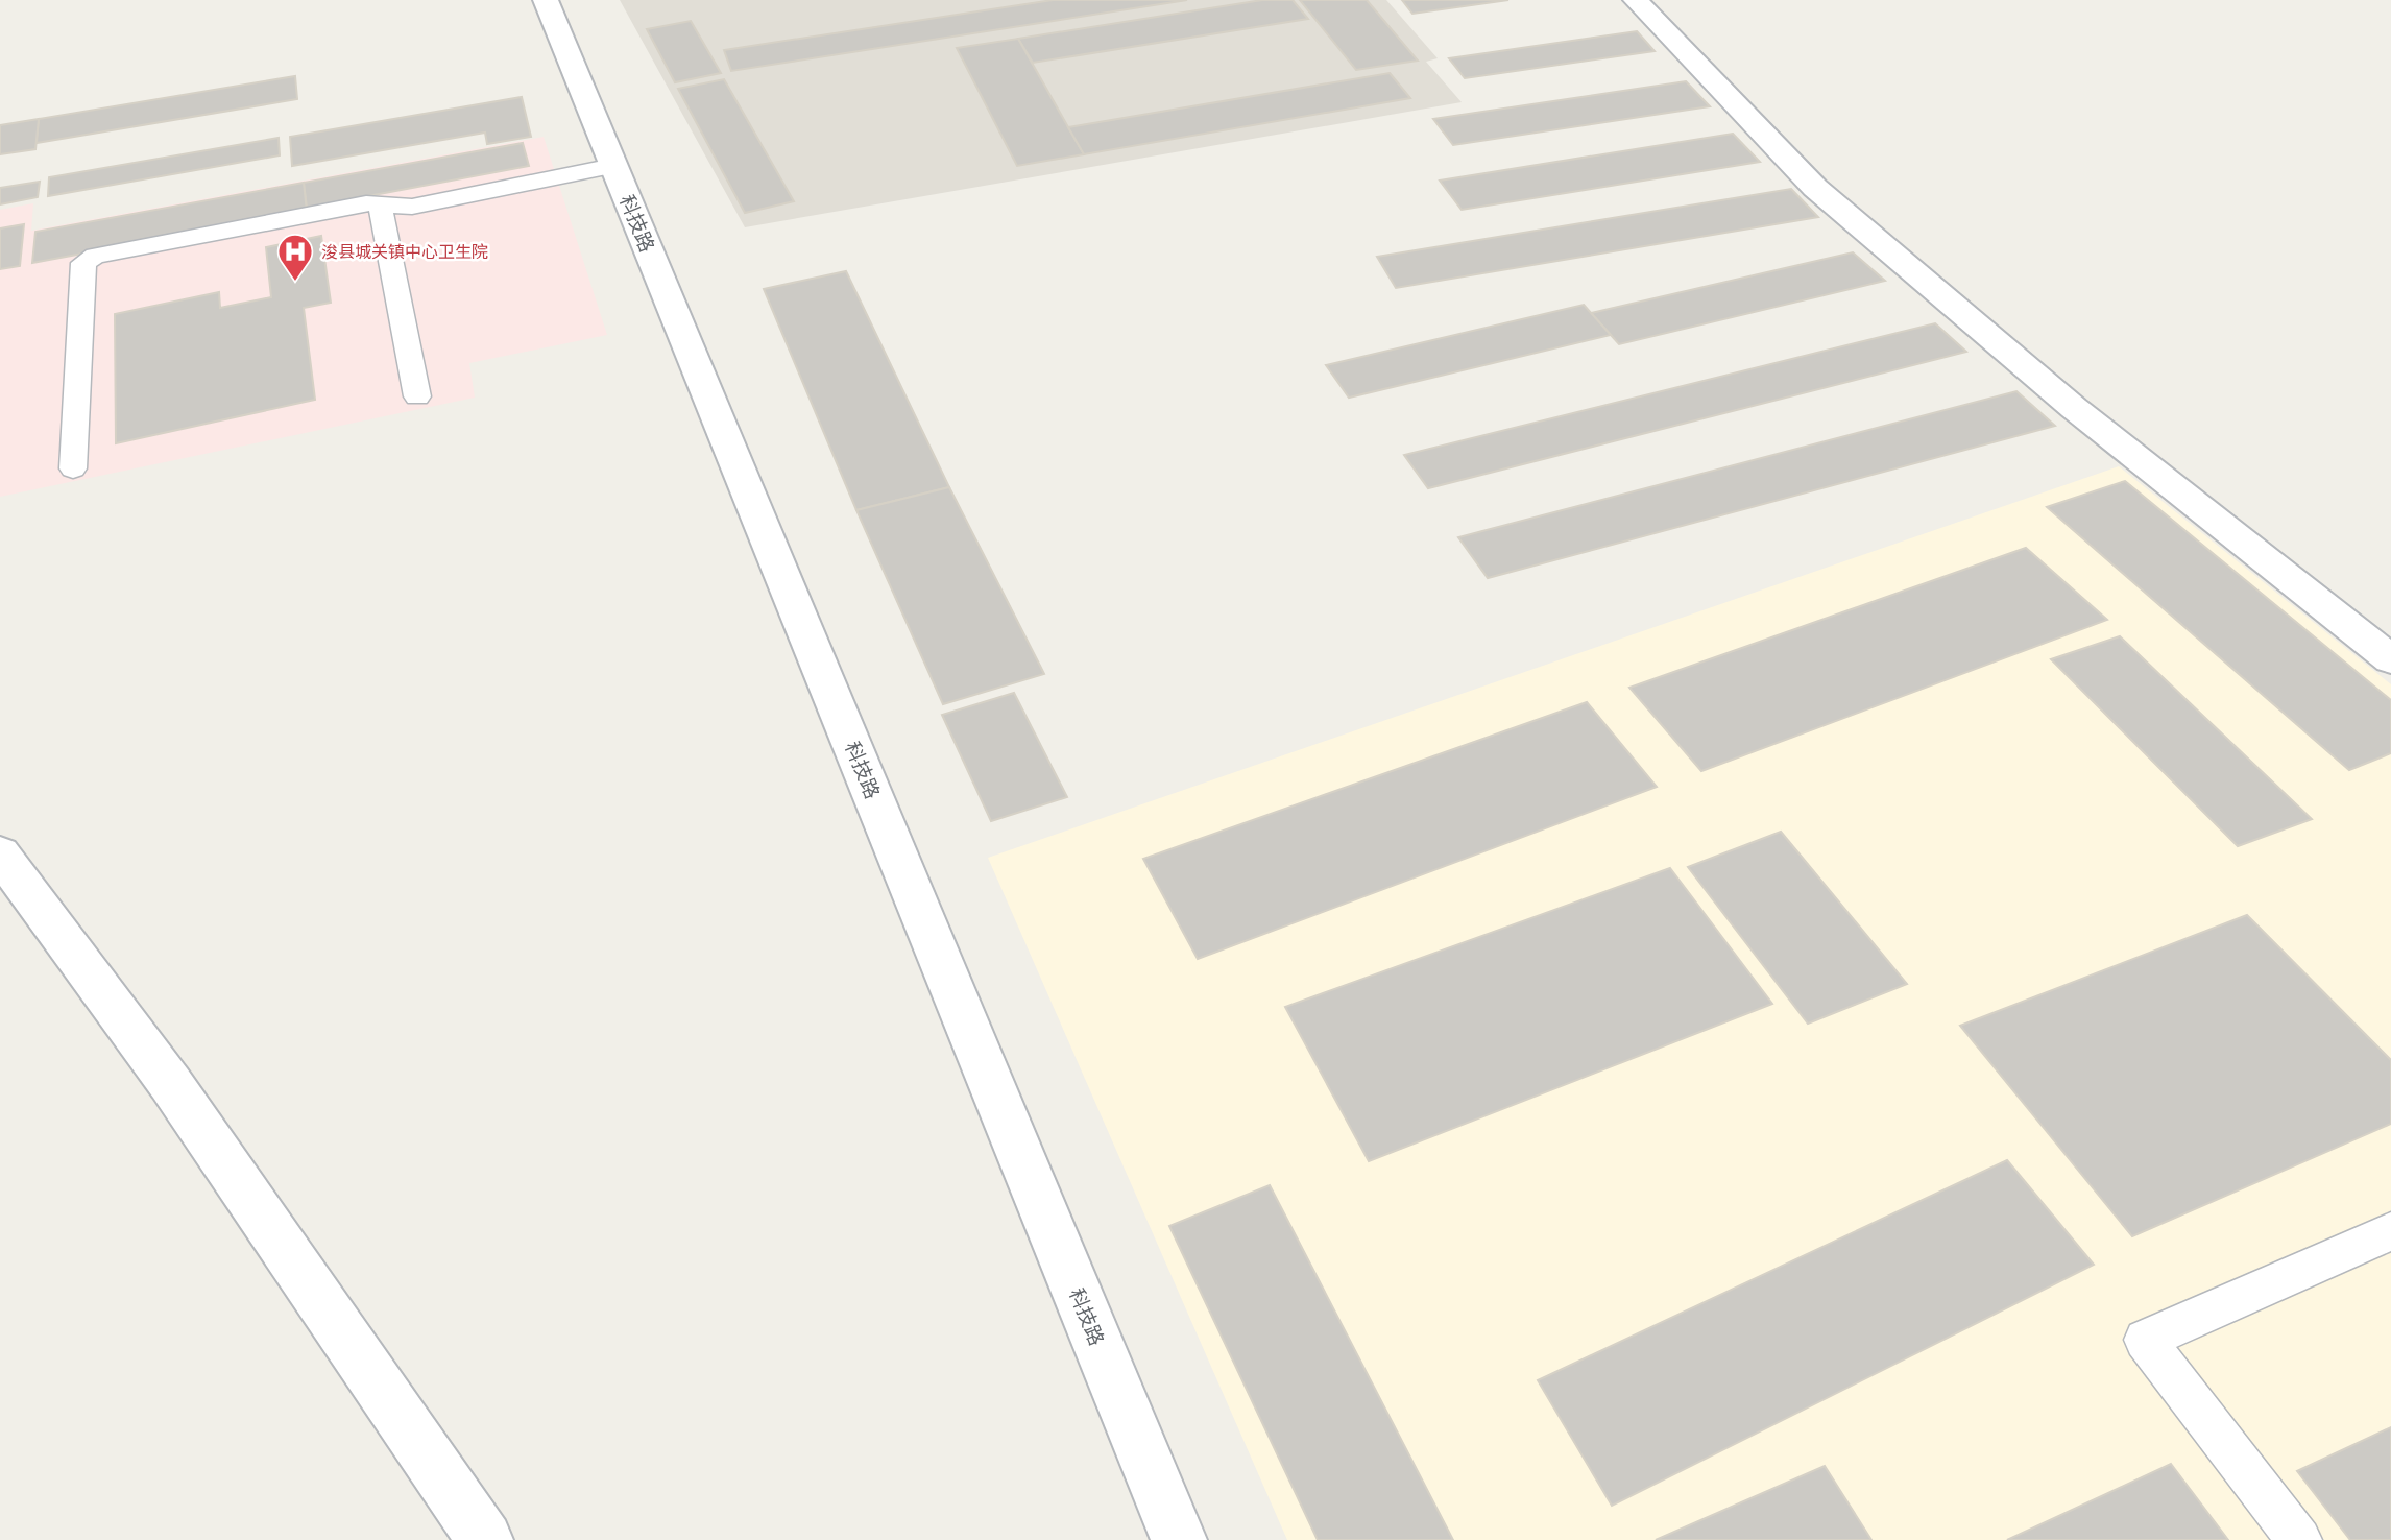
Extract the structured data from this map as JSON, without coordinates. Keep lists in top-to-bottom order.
{
  "streets": {
    "street": ["科技路"]
  },
  "places": {
    "hospital": ["浚县城关镇中心卫生院"]
  }
}
